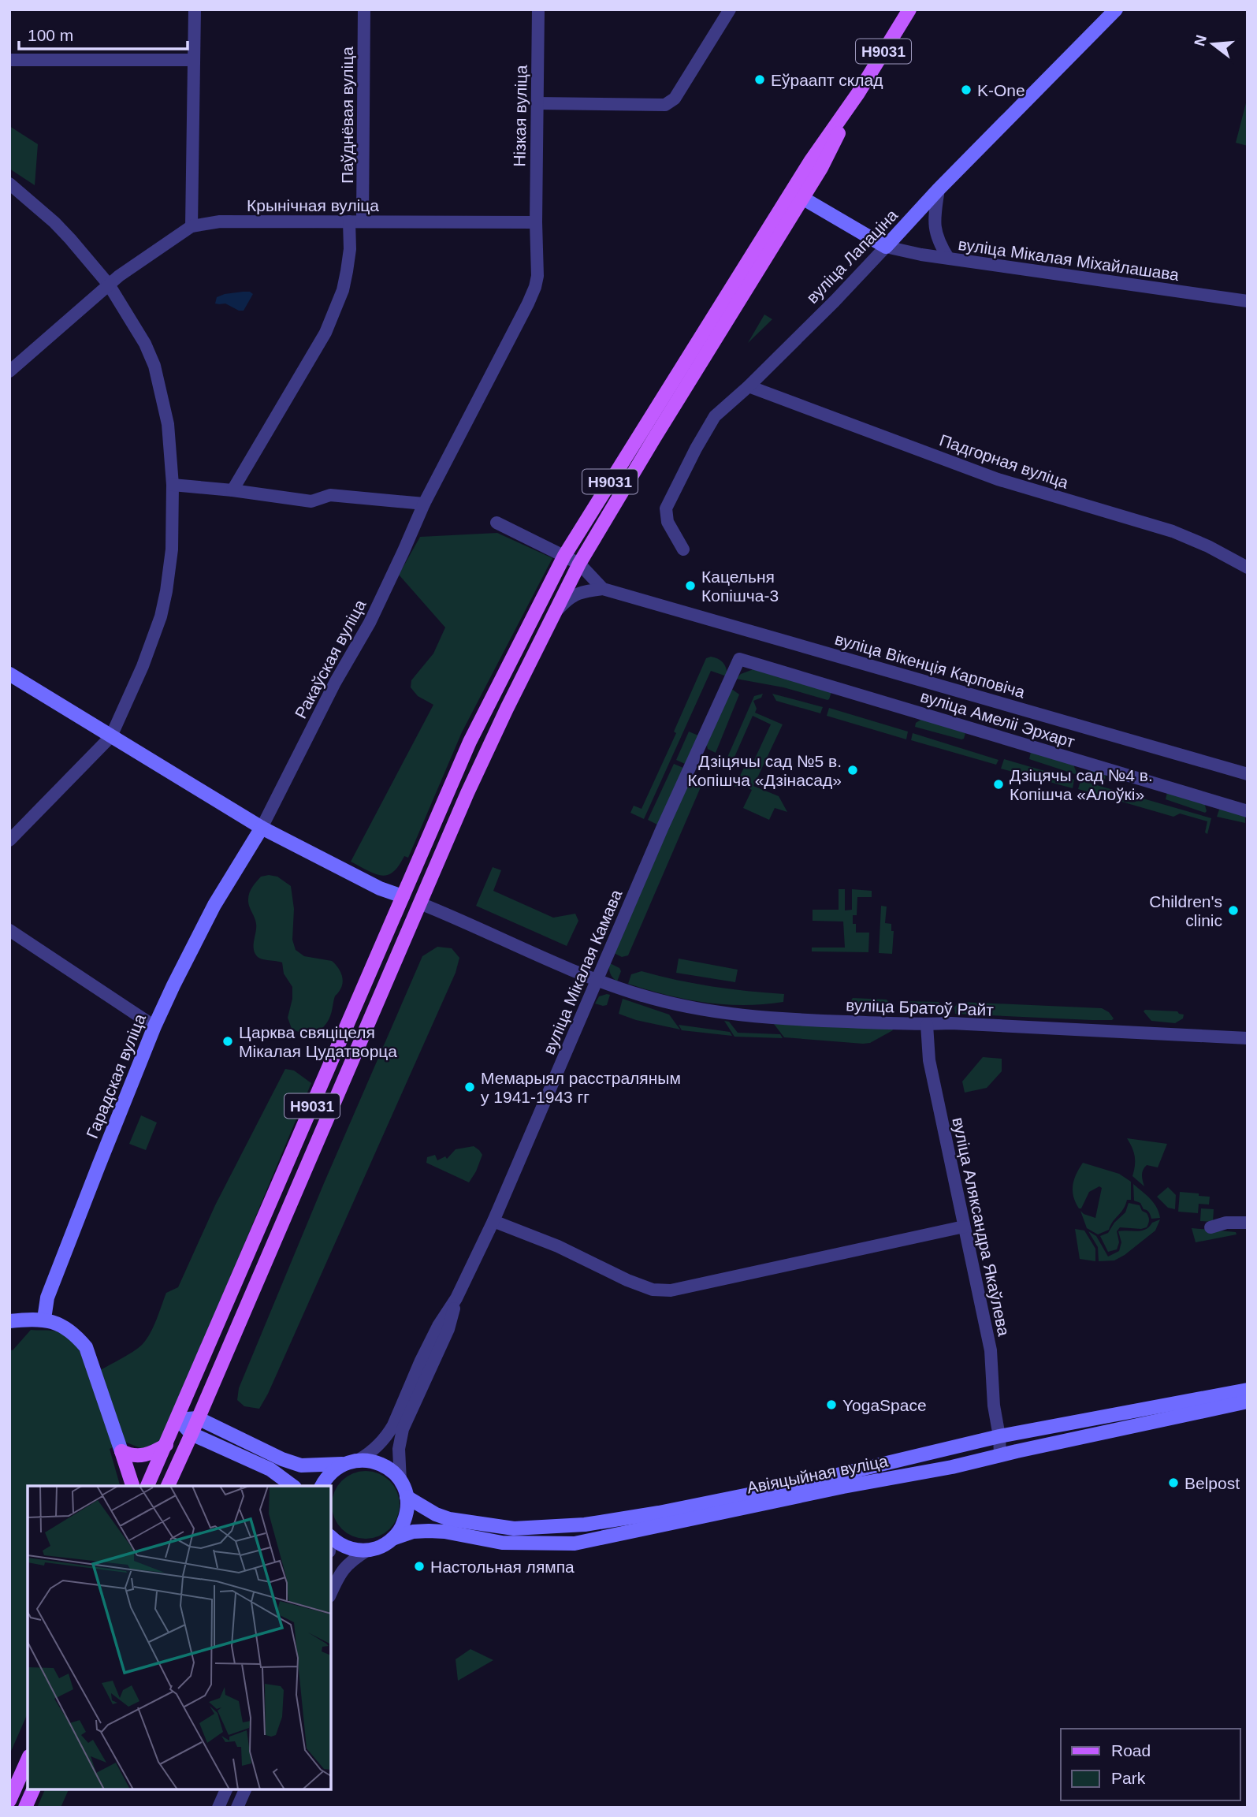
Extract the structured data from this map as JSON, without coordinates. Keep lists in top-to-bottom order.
{
  "streets": {
    "main road": [
      "Н9031",
      "вуліца Лапаціна",
      "Гарадская вуліца",
      "Авіяцыйная вуліца"
    ],
    "street": [
      "Паўднёвая вуліца",
      "Нізкая вуліца",
      "Крынічная вуліца",
      "вуліца Мікалая Міхайлашава",
      "Падгорная вуліца",
      "Ракаўская вуліца",
      "вуліца Вікенція Карповіча",
      "вуліца Амеліі Эрхарт",
      "вуліца Мікалая Камава",
      "вуліца Братоў Райт",
      "вуліца Аляксандра Якаўлева"
    ]
  },
  "crossings": [
    ["Н9031", "вуліца Братоў Райт"],
    ["Паўднёвая вуліца", "Крынічная вуліца"],
    ["Нізкая вуліца", "Крынічная вуліца"],
    ["Нізкая вуліца", "Ракаўская вуліца"],
    ["Крынічная вуліца", "Ракаўская вуліца"],
    ["вуліца Лапаціна", "вуліца Мікалая Міхайлашава"],
    ["вуліца Лапаціна", "Падгорная вуліца"],
    ["Ракаўская вуліца", "Гарадская вуліца"],
    ["вуліца Амеліі Эрхарт", "вуліца Мікалая Камава"],
    ["вуліца Мікалая Камава", "вуліца Братоў Райт"],
    ["вуліца Братоў Райт", "вуліца Аляксандра Якаўлева"],
    ["вуліца Аляксандра Якаўлева", "Авіяцыйная вуліца"]
  ],
  "places": [
    "Еўраапт склад",
    "K-One",
    "Кацельня Копішча-3",
    "Дзіцячы сад №5 в. Копішча «Дзінасад»",
    "Дзіцячы сад №4 в. Копішча «Алоўкі»",
    "Children's clinic",
    "Царква свяціцеля Мікалая Цудатворца",
    "Мемарыял расстраляным у 1941-1943 гг",
    "YogaSpace",
    "Belpost",
    "Настольная лямпа"
  ],
  "legend": ["Road", "Park"],
  "scale_bar": "100 m",
  "north": "left"
}
